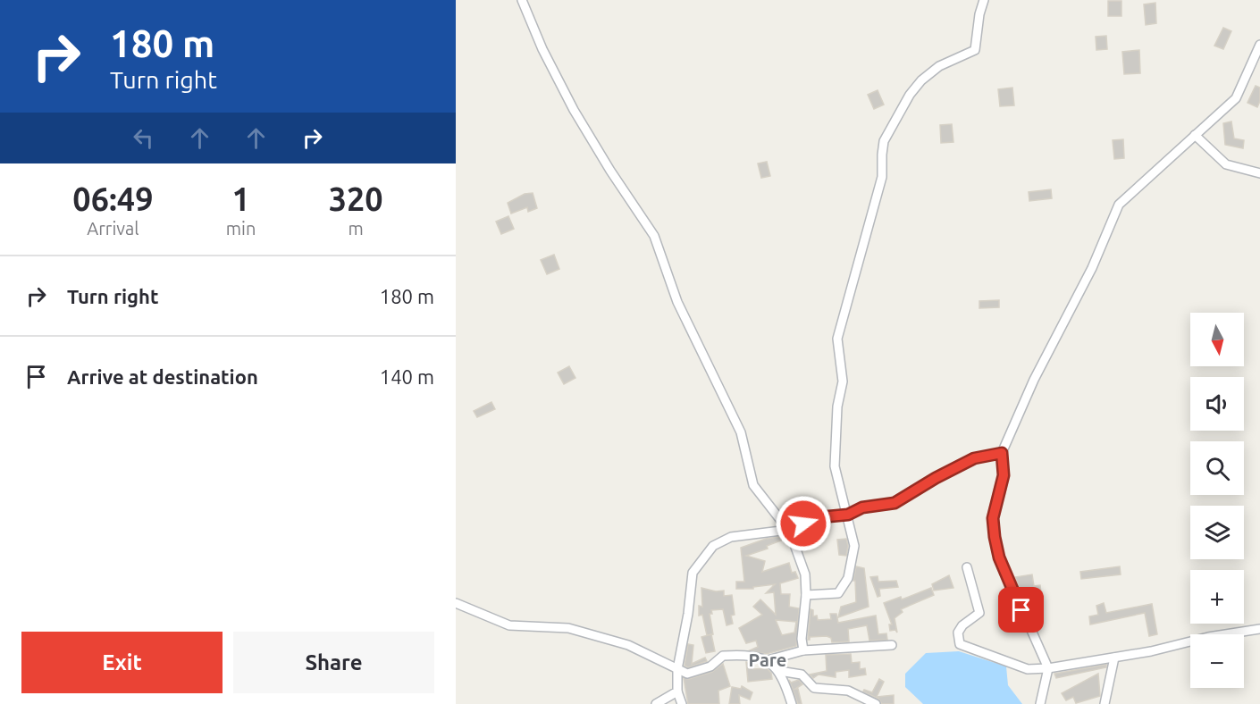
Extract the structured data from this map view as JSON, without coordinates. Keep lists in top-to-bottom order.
{
  "districts": ["Pare"],
  "north": "bottom",
  "page": {
    "turn": ["180 m", "Turn right"],
    "eta": [
      "06:49",
      "Arrival",
      "1",
      "min",
      "320",
      "m"
    ],
    "list": [
      {
        "name": "Turn right",
        "value": "180 m"
      },
      {
        "name": "Arrive at destination",
        "value": "140 m"
      }
    ],
    "map_buttons": ["+", "−"],
    "buttons": ["Exit", "Share"]
  }
}
